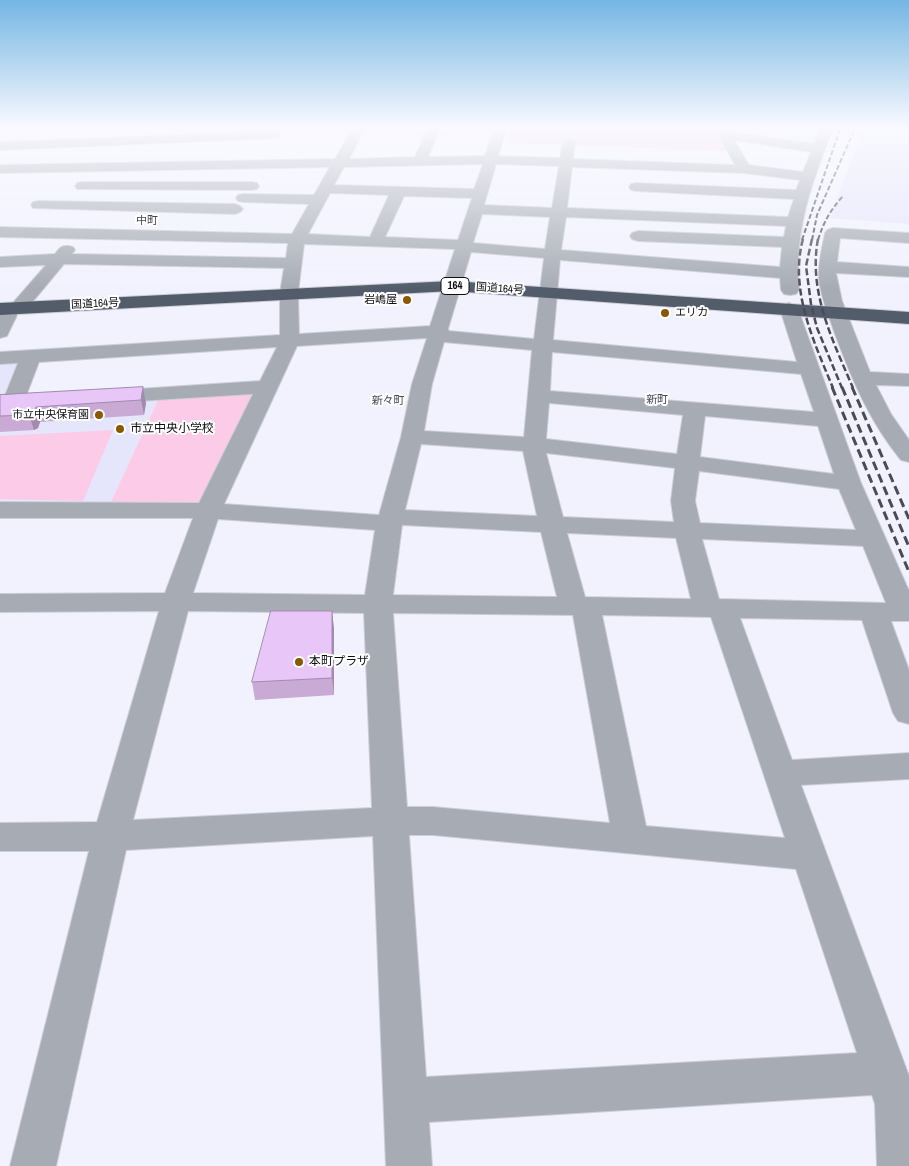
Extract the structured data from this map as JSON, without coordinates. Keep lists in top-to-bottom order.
{
  "streets": {
    "highway": ["164", "国道164号"]
  },
  "districts": ["中町", "新町", "新々町"],
  "places": [
    "岩嶋屋",
    "エリカ",
    "市立中央保育園",
    "市立中央小学校",
    "本町プラザ"
  ]
}
